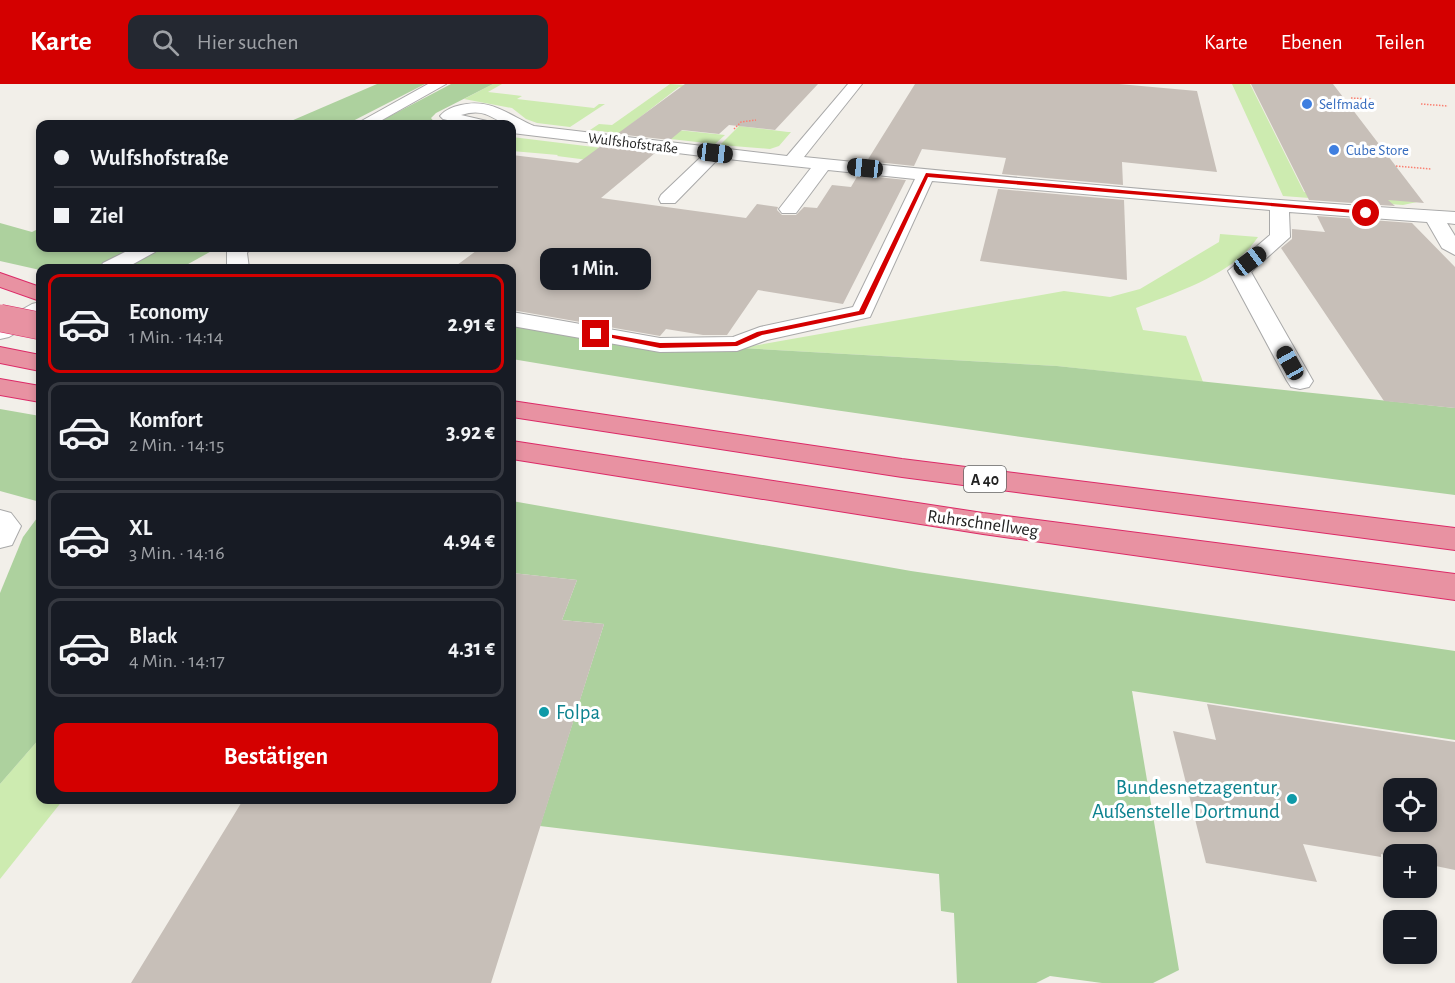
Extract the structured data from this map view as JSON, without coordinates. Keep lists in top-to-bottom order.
{
  "streets": {
    "highway": ["A 40", "Ruhrschnellweg"],
    "street": ["Wulfshofstraße"]
  },
  "places": [
    "Selfmade",
    "Cube Store",
    "Folpa",
    "Bundesnetzagentur, Außenstelle Dortmund"
  ],
  "page": {
    "header": "Karte",
    "search": "Hier suchen",
    "nav": ["Karte", "Ebenen", "Teilen"],
    "banner": ["Wulfshofstraße", "Ziel"],
    "bubble": "1 Min.",
    "list": [
      {
        "name": "Economy",
        "note": "1 Min. · 14:14",
        "value": "2.91 €"
      },
      {
        "name": "Komfort",
        "note": "2 Min. · 14:15",
        "value": "3.92 €"
      },
      {
        "name": "XL",
        "note": "3 Min. · 14:16",
        "value": "4.94 €"
      },
      {
        "name": "Black",
        "note": "4 Min. · 14:17",
        "value": "4.31 €"
      }
    ],
    "buttons": "Bestätigen",
    "map_buttons": ["+", "−"]
  }
}
